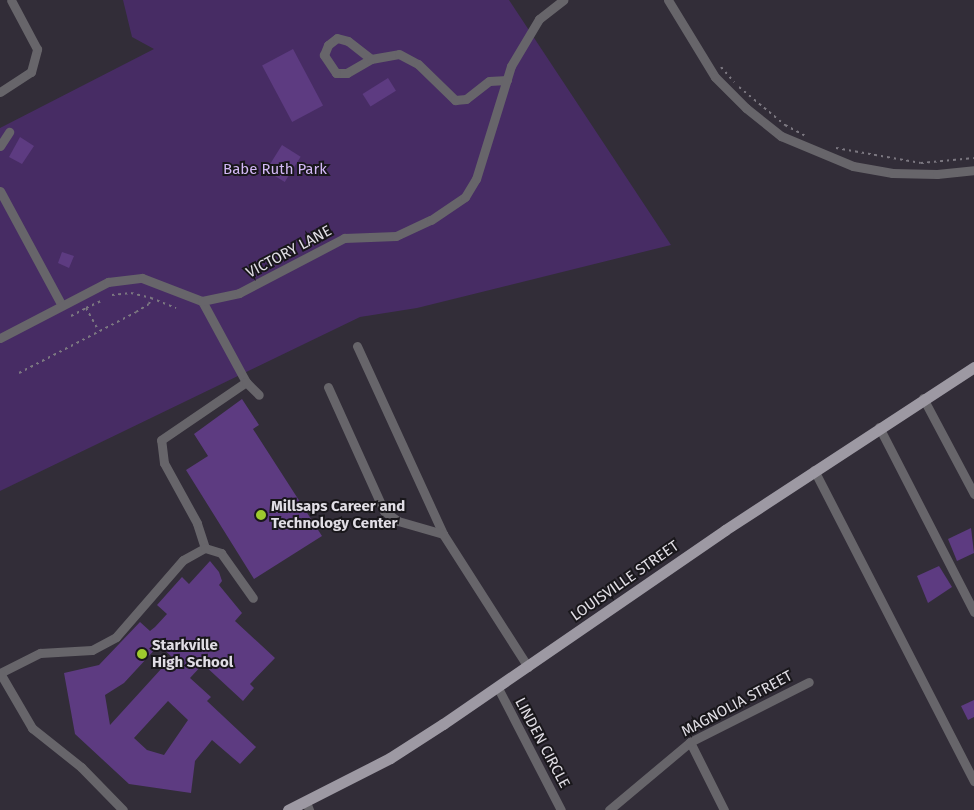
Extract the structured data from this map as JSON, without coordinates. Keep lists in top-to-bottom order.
{
  "streets": {
    "main road": ["LOUISVILLE STREET"],
    "street": ["VICTORY LANE", "MAGNOLIA STREET", "LINDEN CIRCLE"]
  },
  "crossings": [
    ["LOUISVILLE STREET", "LINDEN CIRCLE"]
  ],
  "parks": ["Babe Ruth Park"],
  "places": ["Millsaps Career and Technology Center", "Starkville High School"]
}
